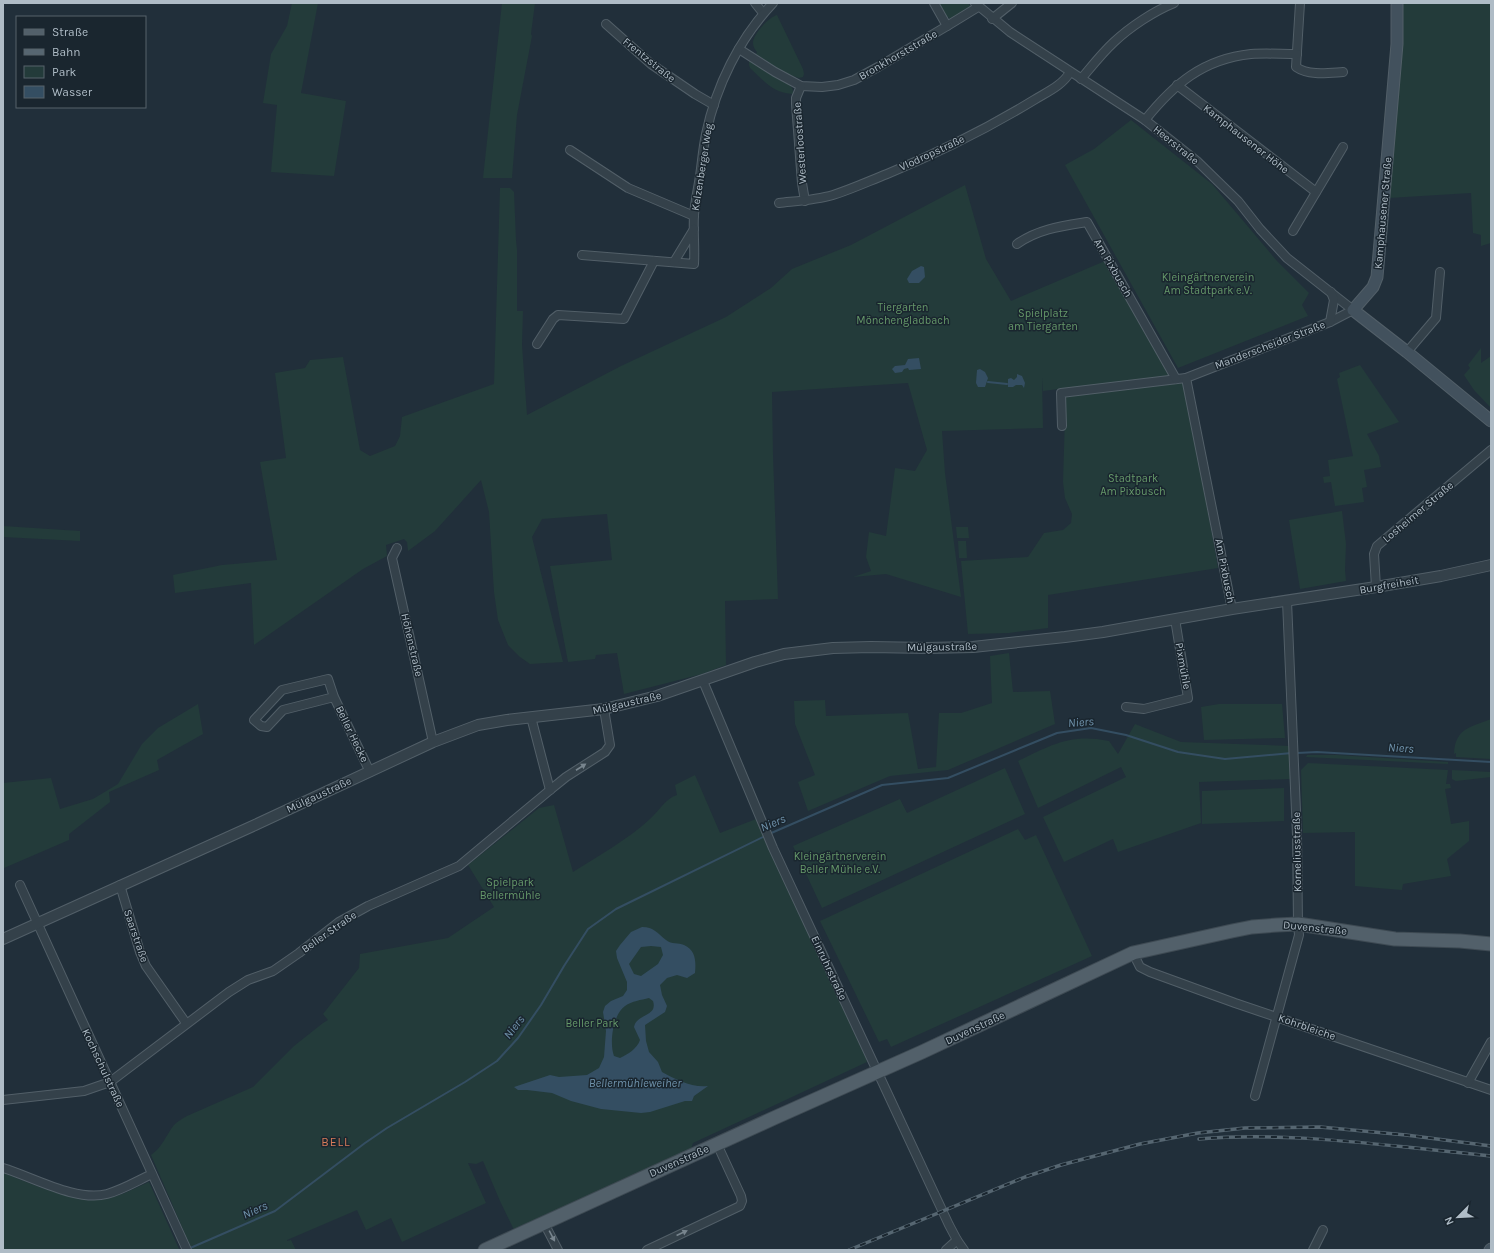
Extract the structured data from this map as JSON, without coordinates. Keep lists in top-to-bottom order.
{
  "streets": {
    "main road": ["Kamphausener Straße", "Duvenstraße"],
    "street": [
      "Bronkhorststraße",
      "Frentzstraße",
      "Kamphausener Höhe",
      "Westerloostraße",
      "Heerstraße",
      "Vlodropstraße",
      "Kelzenberger Weg",
      "Am Pixbusch",
      "Manderscheider Straße",
      "Losheimer Straße",
      "Burgfreiheit",
      "Höhenstraße",
      "Mülgaustraße",
      "Pixmühle",
      "Beller Hecke",
      "Korneliusstraße",
      "Beller Straße",
      "Saarstraße",
      "Einruhrstraße",
      "Kohrbleiche",
      "Kochschulstraße"
    ]
  },
  "crossings": [
    ["Bronkhorststraße", "Westerloostraße"],
    ["Bronkhorststraße", "Heerstraße"],
    ["Bronkhorststraße", "Kelzenberger Weg"],
    ["Frentzstraße", "Kelzenberger Weg"],
    ["Westerloostraße", "Vlodropstraße"],
    ["Heerstraße", "Vlodropstraße"],
    ["Heerstraße", "Kamphausener Straße"],
    ["Heerstraße", "Manderscheider Straße"],
    ["Kamphausener Straße", "Manderscheider Straße"],
    ["Am Pixbusch", "Manderscheider Straße"],
    ["Am Pixbusch", "Mülgaustraße"],
    ["Losheimer Straße", "Burgfreiheit"],
    ["Burgfreiheit", "Mülgaustraße"],
    ["Burgfreiheit", "Korneliusstraße"],
    ["Höhenstraße", "Mülgaustraße"],
    ["Mülgaustraße", "Pixmühle"],
    ["Mülgaustraße", "Beller Hecke"],
    ["Mülgaustraße", "Korneliusstraße"],
    ["Mülgaustraße", "Beller Straße"],
    ["Mülgaustraße", "Saarstraße"],
    ["Mülgaustraße", "Einruhrstraße"],
    ["Mülgaustraße", "Kochschulstraße"],
    ["Korneliusstraße", "Duvenstraße"],
    ["Korneliusstraße", "Kohrbleiche"],
    ["Duvenstraße", "Einruhrstraße"],
    ["Duvenstraße", "Kohrbleiche"],
    ["Beller Straße", "Saarstraße"],
    ["Beller Straße", "Kochschulstraße"]
  ],
  "districts": ["BELL"],
  "water": ["Niers", "Bellermühleweiher"],
  "parks": [
    "Kleingärtnerverein Am Stadtpark e.V.",
    "Tiergarten Mönchengladbach",
    "Spielplatz am Tiergarten",
    "Stadtpark Am Pixbusch",
    "Kleingärtnerverein Beller Mühle e.V.",
    "Spielpark Bellermühle",
    "Beller Park"
  ],
  "legend": [
    "Straße",
    "Bahn",
    "Park",
    "Wasser"
  ],
  "north": "bottom left"
}
